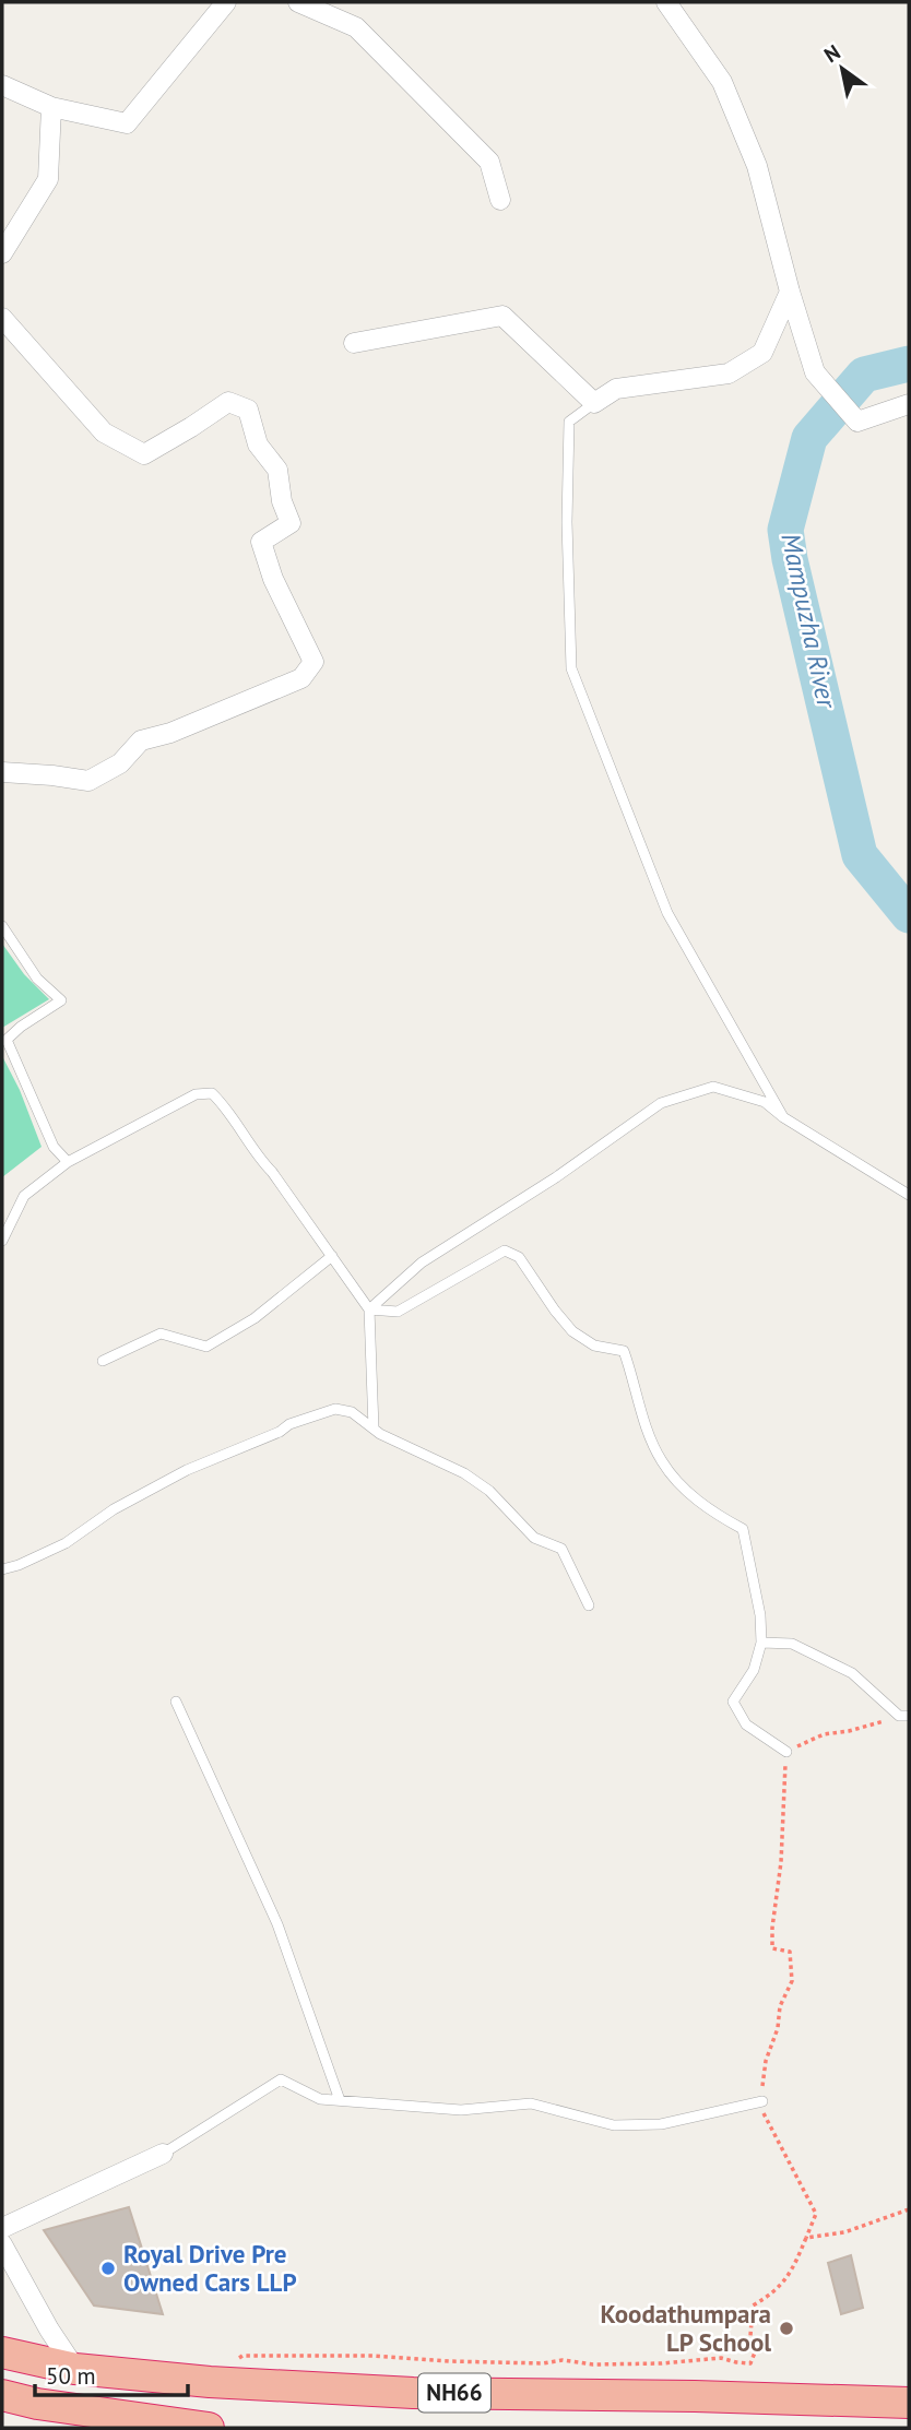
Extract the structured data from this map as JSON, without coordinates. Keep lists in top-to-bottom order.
{
  "streets": {
    "highway": ["NH66"]
  },
  "water": ["Mampuzha River"],
  "places": ["Royal Drive Pre Owned Cars LLP", "Koodathumpara LP School"],
  "scale_bar": "50 m",
  "north": "top left"
}
